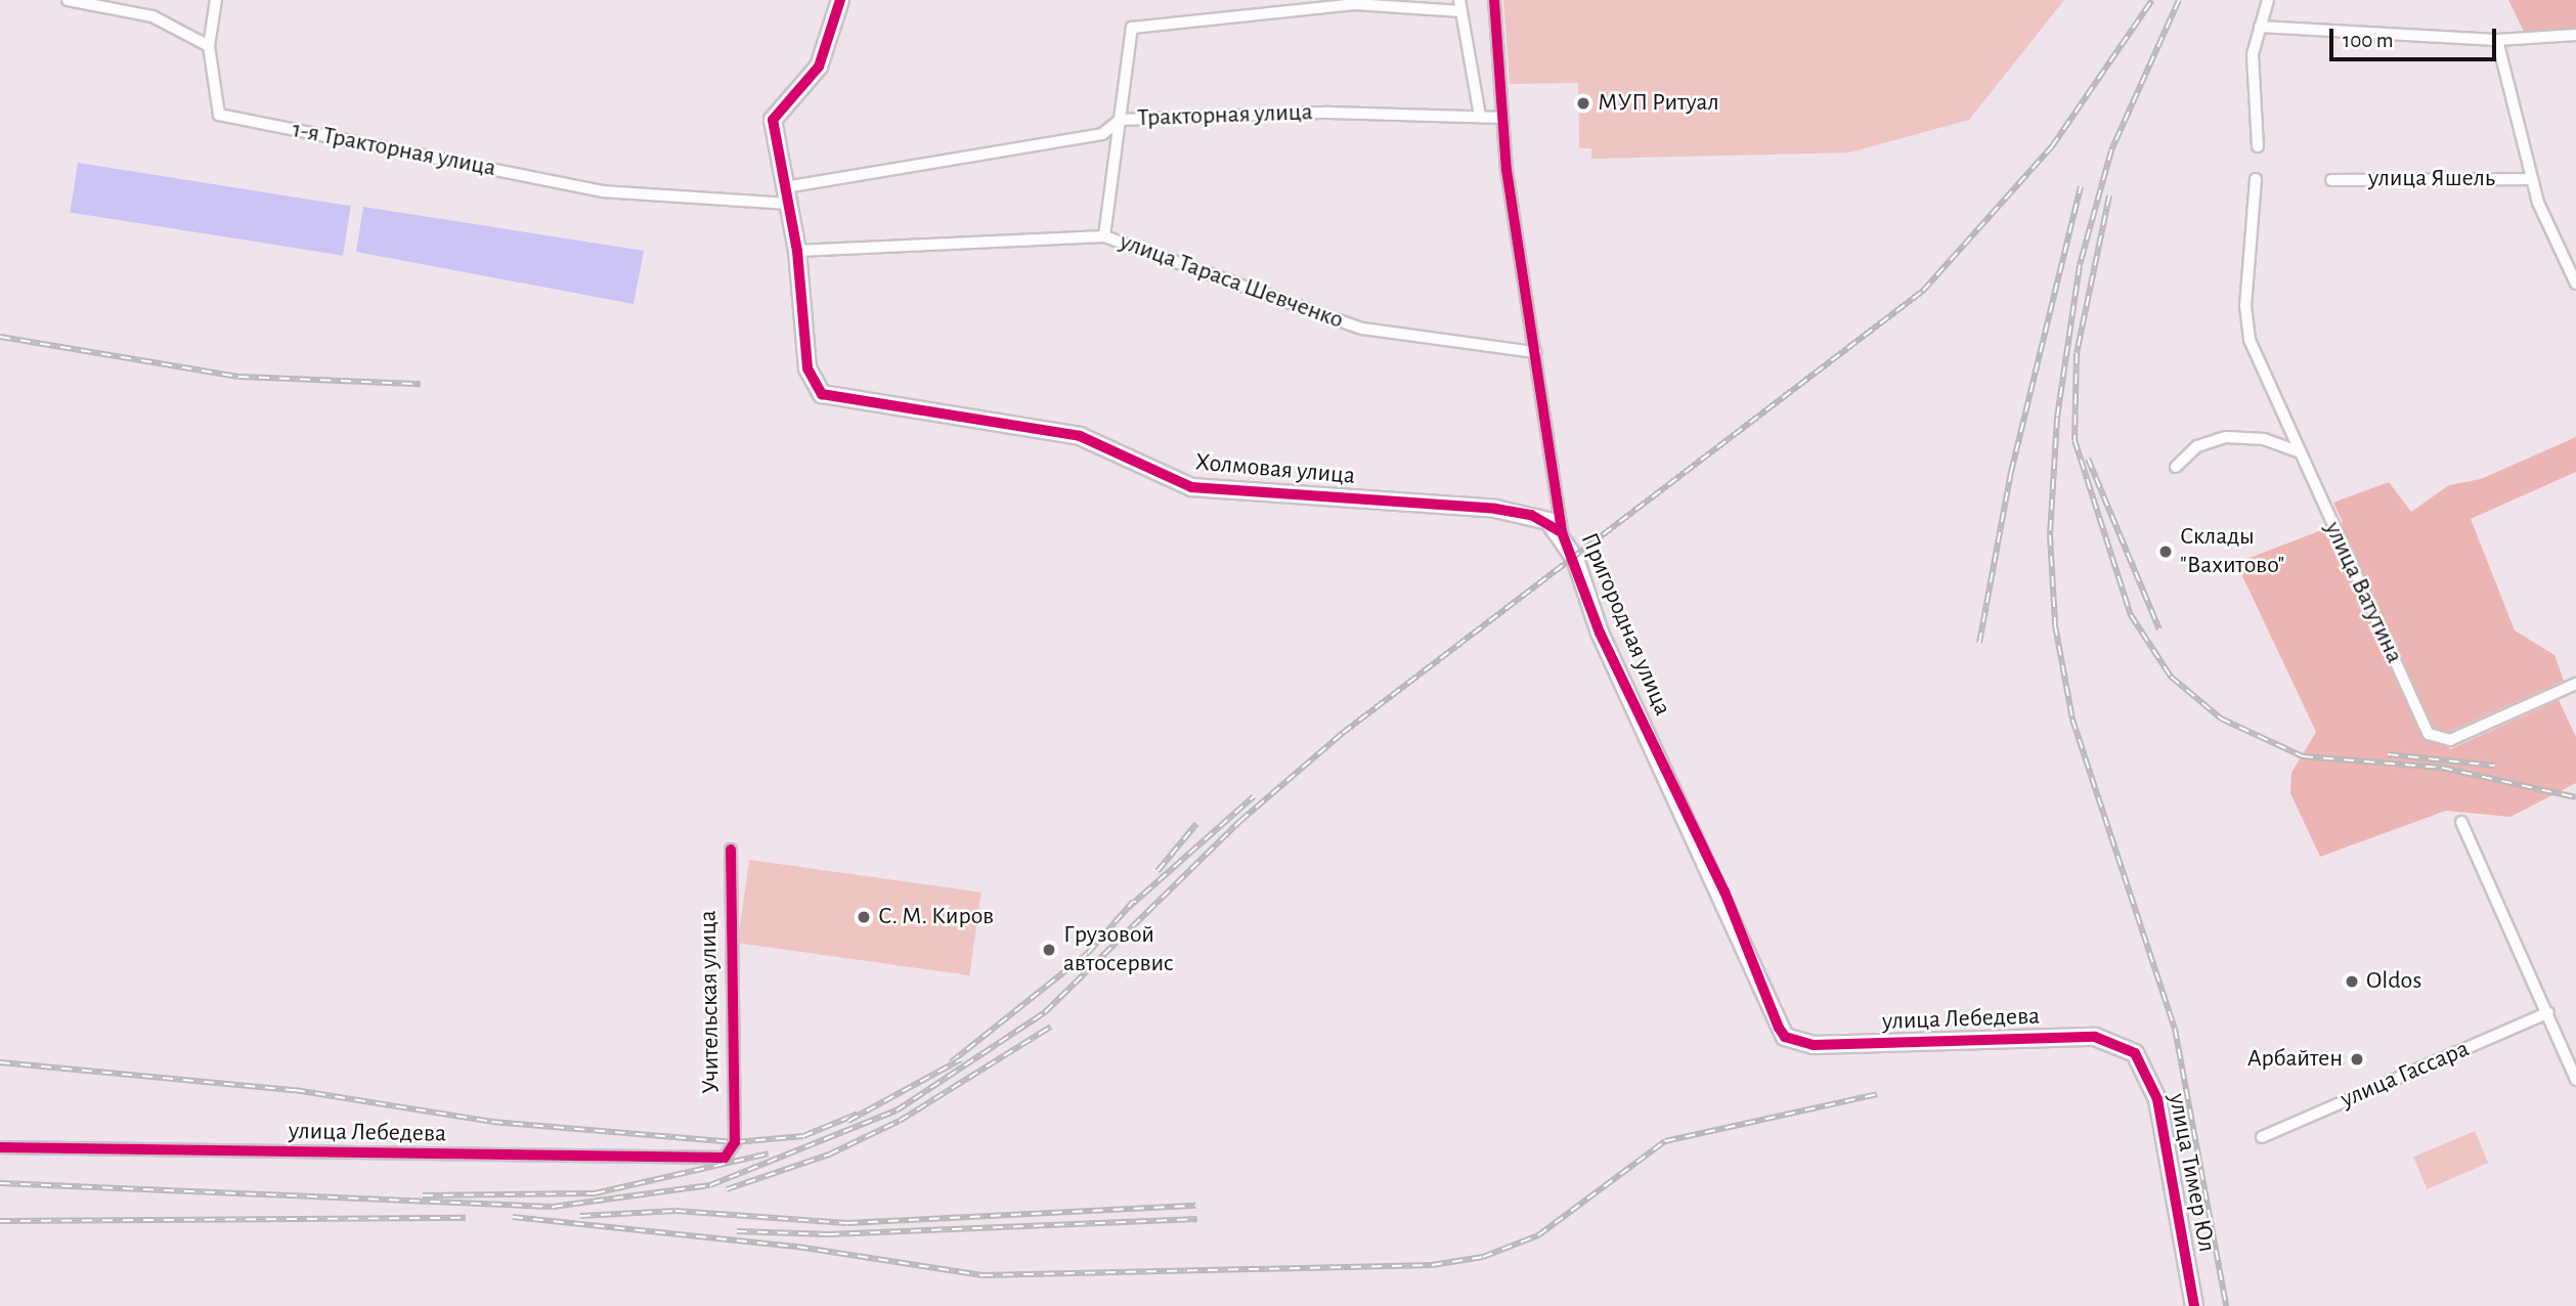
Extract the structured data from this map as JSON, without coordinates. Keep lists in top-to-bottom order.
{
  "streets": {
    "street": [
      "Тракторная улица",
      "1-я Тракторная улица",
      "улица Яшель",
      "улица Тараса Шевченко",
      "Холмовая улица",
      "улица Ватутина",
      "Пригородная улица",
      "Учительская улица",
      "улица Лебедева",
      "улица Гассара",
      "улица Тимер Юл"
    ]
  },
  "crossings": [
    ["Тракторная улица", "1-я Тракторная улица"],
    ["Тракторная улица", "Пригородная улица"],
    ["улица Тараса Шевченко", "Холмовая улица"],
    ["улица Тараса Шевченко", "Пригородная улица"],
    ["Холмовая улица", "Пригородная улица"],
    ["Пригородная улица", "улица Лебедева"],
    ["Учительская улица", "улица Лебедева"],
    ["улица Лебедева", "улица Тимер Юл"]
  ],
  "places": [
    "МУП Ритуал",
    "Склады \"Вахитово\"",
    "С. М. Киров",
    "Грузовой автосервис",
    "Oldos",
    "Арбайтен"
  ],
  "scale_bar": "100 m"
}
